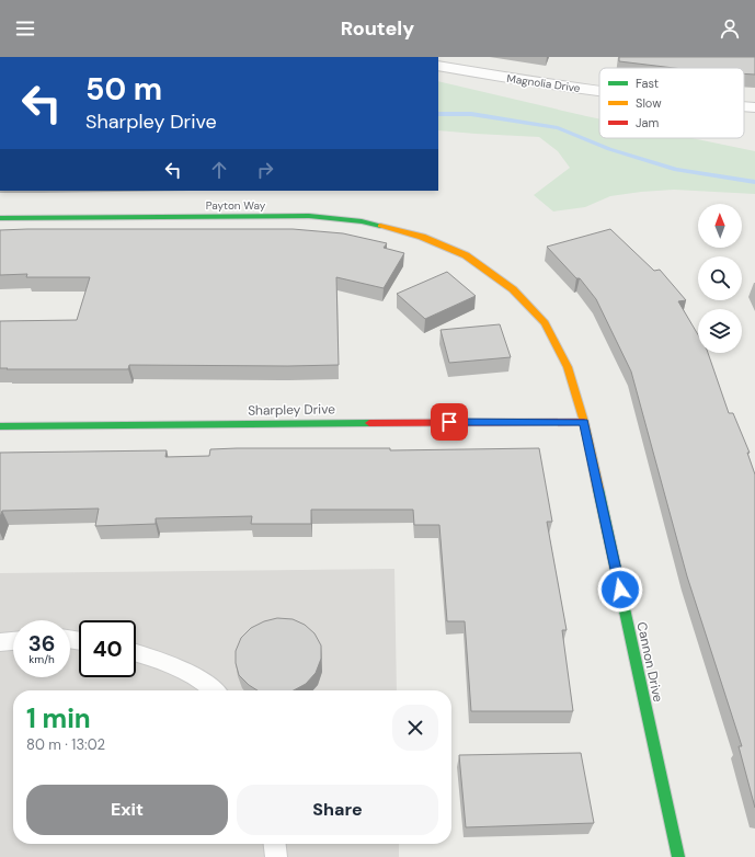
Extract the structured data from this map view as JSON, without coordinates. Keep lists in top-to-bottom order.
{
  "streets": {
    "street": [
      "Magnolia Drive",
      "Payton Way",
      "Sharpley Drive",
      "Cannon Drive"
    ]
  },
  "crossings": [
    ["Payton Way", "Cannon Drive"],
    ["Sharpley Drive", "Cannon Drive"]
  ],
  "legend": ["Fast", "Slow", "Jam"],
  "north": "top",
  "page": {
    "header": "Routely",
    "turn": ["50 m", "Sharpley Drive"],
    "speed": "36 km/h",
    "limit": "40",
    "heading": ["1 min", "80 m · 13:02"],
    "buttons": ["Exit", "Share"]
  }
}
